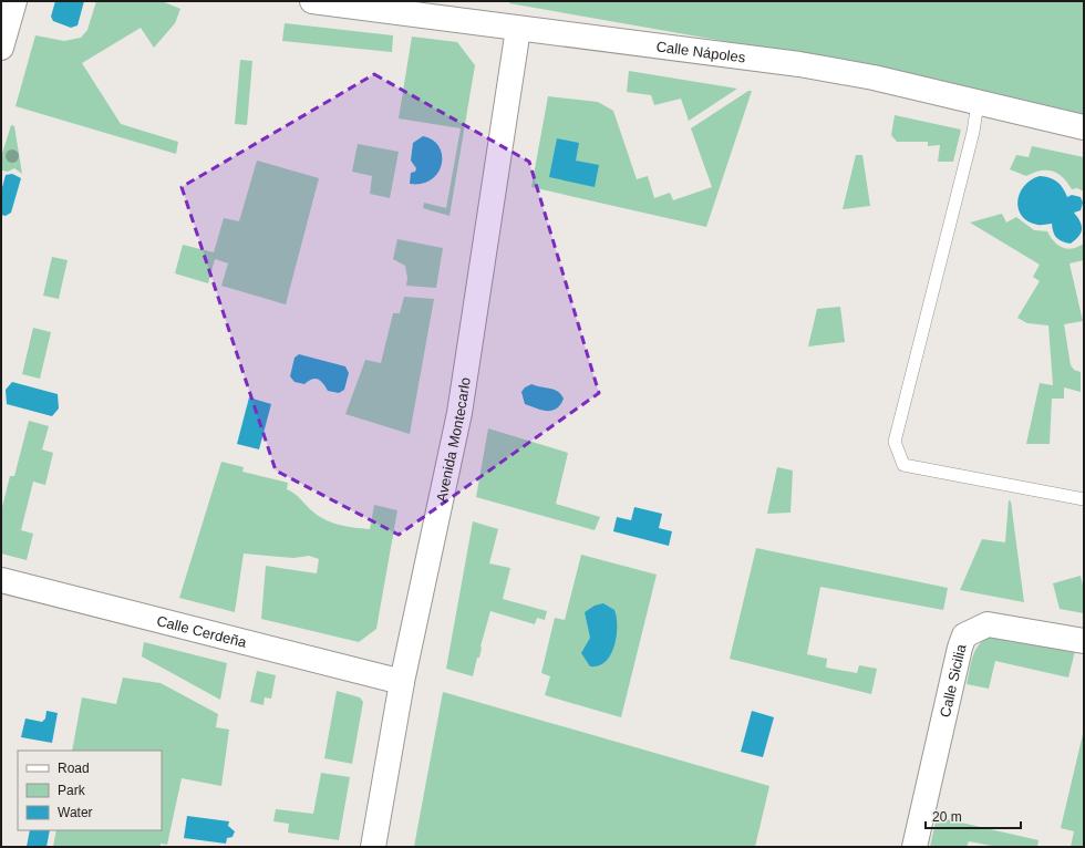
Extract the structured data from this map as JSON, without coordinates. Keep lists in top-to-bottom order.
{
  "streets": {
    "street": [
      "Calle Nápoles",
      "Avenida Montecarlo",
      "Calle Cerdeña",
      "Calle Sicilia"
    ]
  },
  "crossings": [
    ["Calle Nápoles", "Avenida Montecarlo"],
    ["Avenida Montecarlo", "Calle Cerdeña"]
  ],
  "legend": ["Road", "Park", "Water"],
  "scale_bar": "20 m"
}
